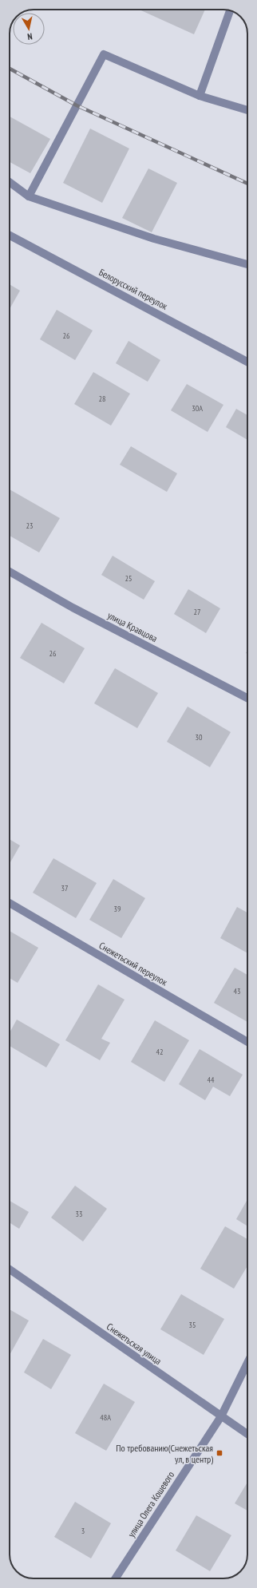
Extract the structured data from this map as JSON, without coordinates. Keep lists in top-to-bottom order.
{
  "streets": {
    "street": [
      "Белорусский переулок",
      "улица Кравцова",
      "Снежетьский переулок",
      "Снежетьская улица",
      "улица Олега Кошевого"
    ]
  },
  "crossings": [
    ["Снежетьская улица", "улица Олега Кошевого"]
  ],
  "places": {
    "transit": ["По требованию(Снежетьская ул, в центр)"]
  },
  "house_numbers": [
    "26",
    "28",
    "30А",
    "23",
    "25",
    "27",
    "26",
    "30",
    "37",
    "39",
    "43",
    "42",
    "44",
    "33",
    "35",
    "48А",
    "3"
  ],
  "north": "bottom"
}
